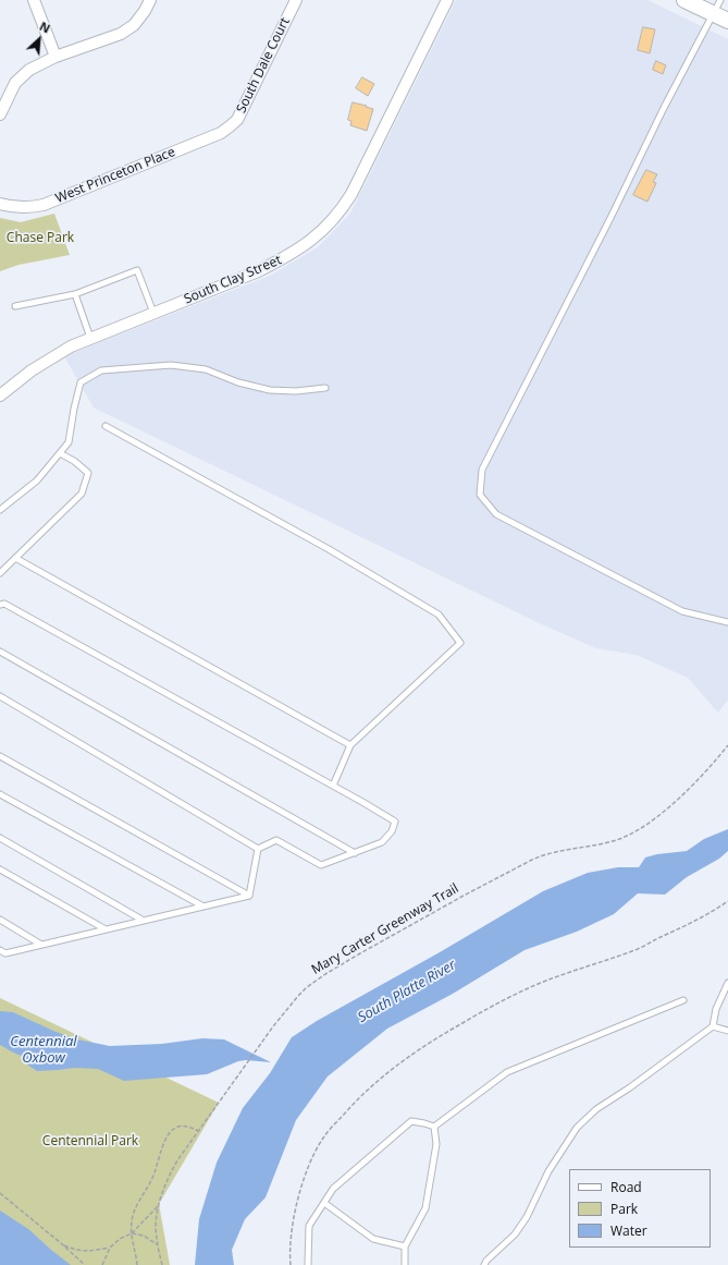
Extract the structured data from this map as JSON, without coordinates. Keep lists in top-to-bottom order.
{
  "streets": {
    "street": ["South Dale Court", "West Princeton Place", "South Clay Street"],
    "path": ["Mary Carter Greenway Trail"]
  },
  "crossings": [
    ["South Dale Court", "West Princeton Place"]
  ],
  "water": ["South Platte River", "Centennial Oxbow"],
  "parks": ["Chase Park", "Centennial Park"],
  "legend": ["Road", "Park", "Water"],
  "north": "top right"
}
